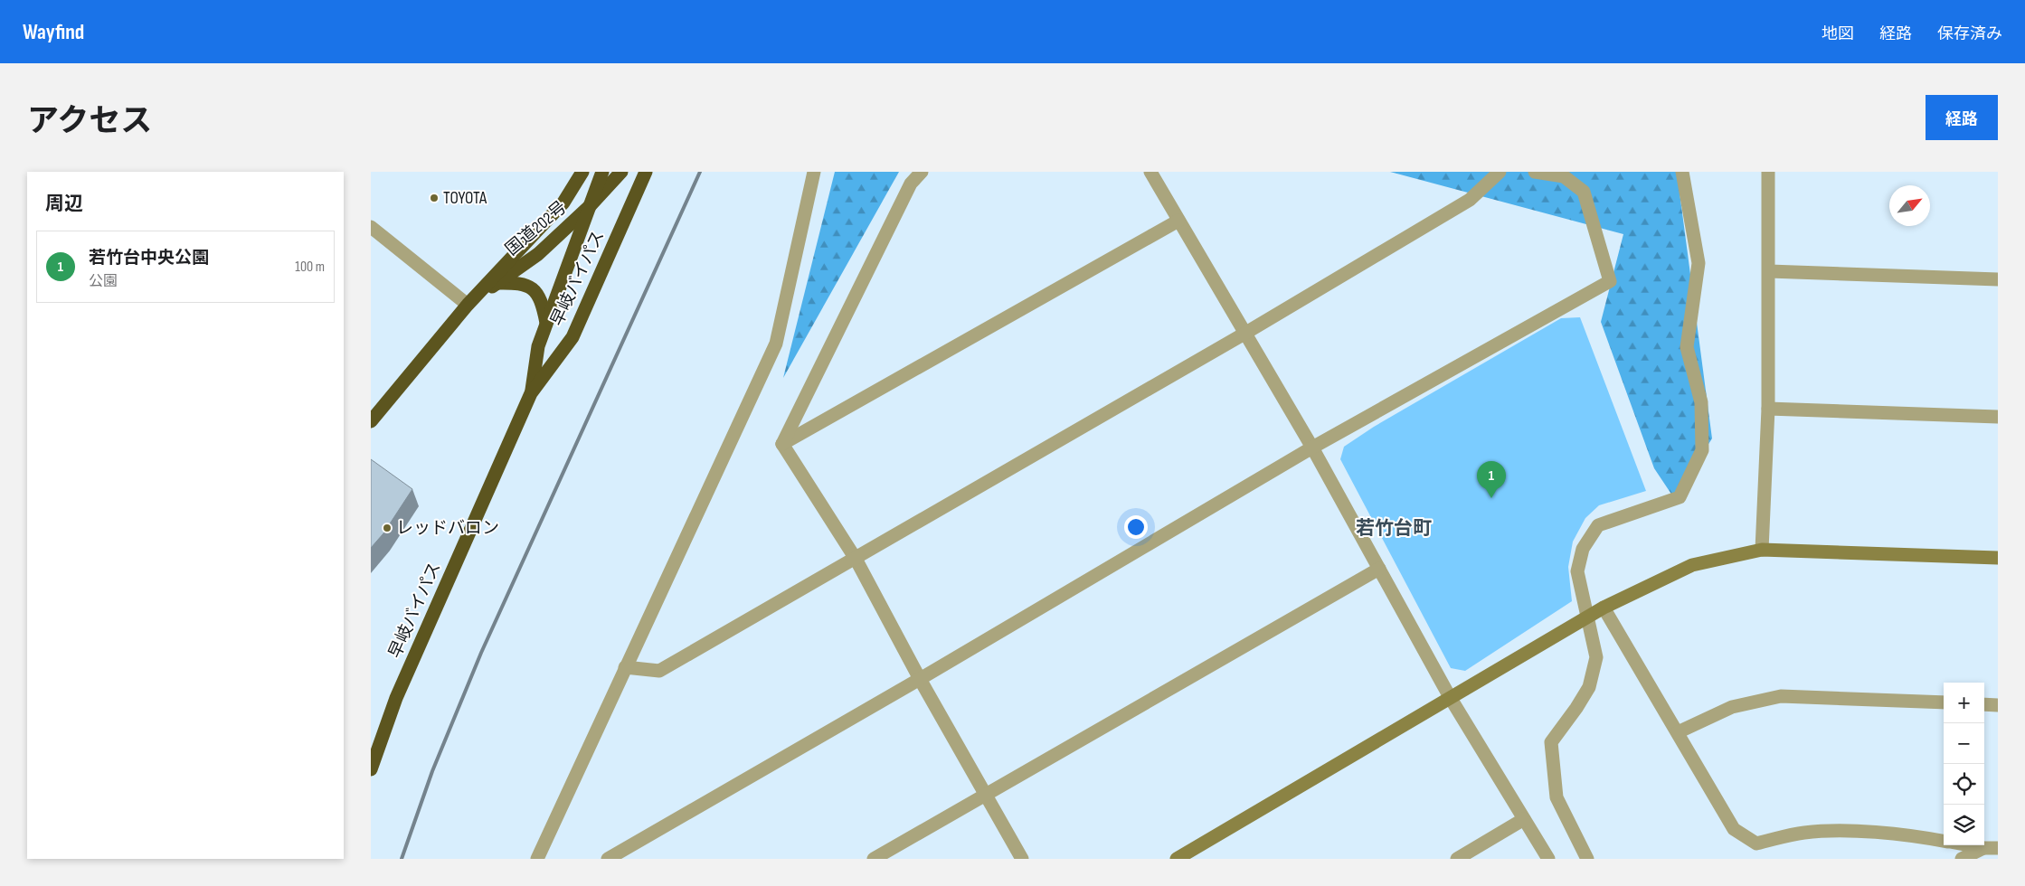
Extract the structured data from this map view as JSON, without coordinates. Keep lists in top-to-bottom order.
{
  "streets": {
    "highway": ["国道202号", "早岐バイパス"]
  },
  "crossings": [
    ["国道202号", "早岐バイパス"]
  ],
  "districts": ["若竹台町"],
  "places": ["TOYOTA", "レッドバロン"],
  "north": "top right",
  "page": {
    "header": "Wayfind",
    "nav": ["地図", "経路", "保存済み"],
    "title": "アクセス",
    "buttons": "経路",
    "heading": "周辺",
    "list": [
      {
        "mark": "1",
        "name": "若竹台中央公園",
        "note": "公園",
        "value": "100 m"
      }
    ],
    "pins": "1",
    "map_buttons": ["+", "−"]
  }
}
